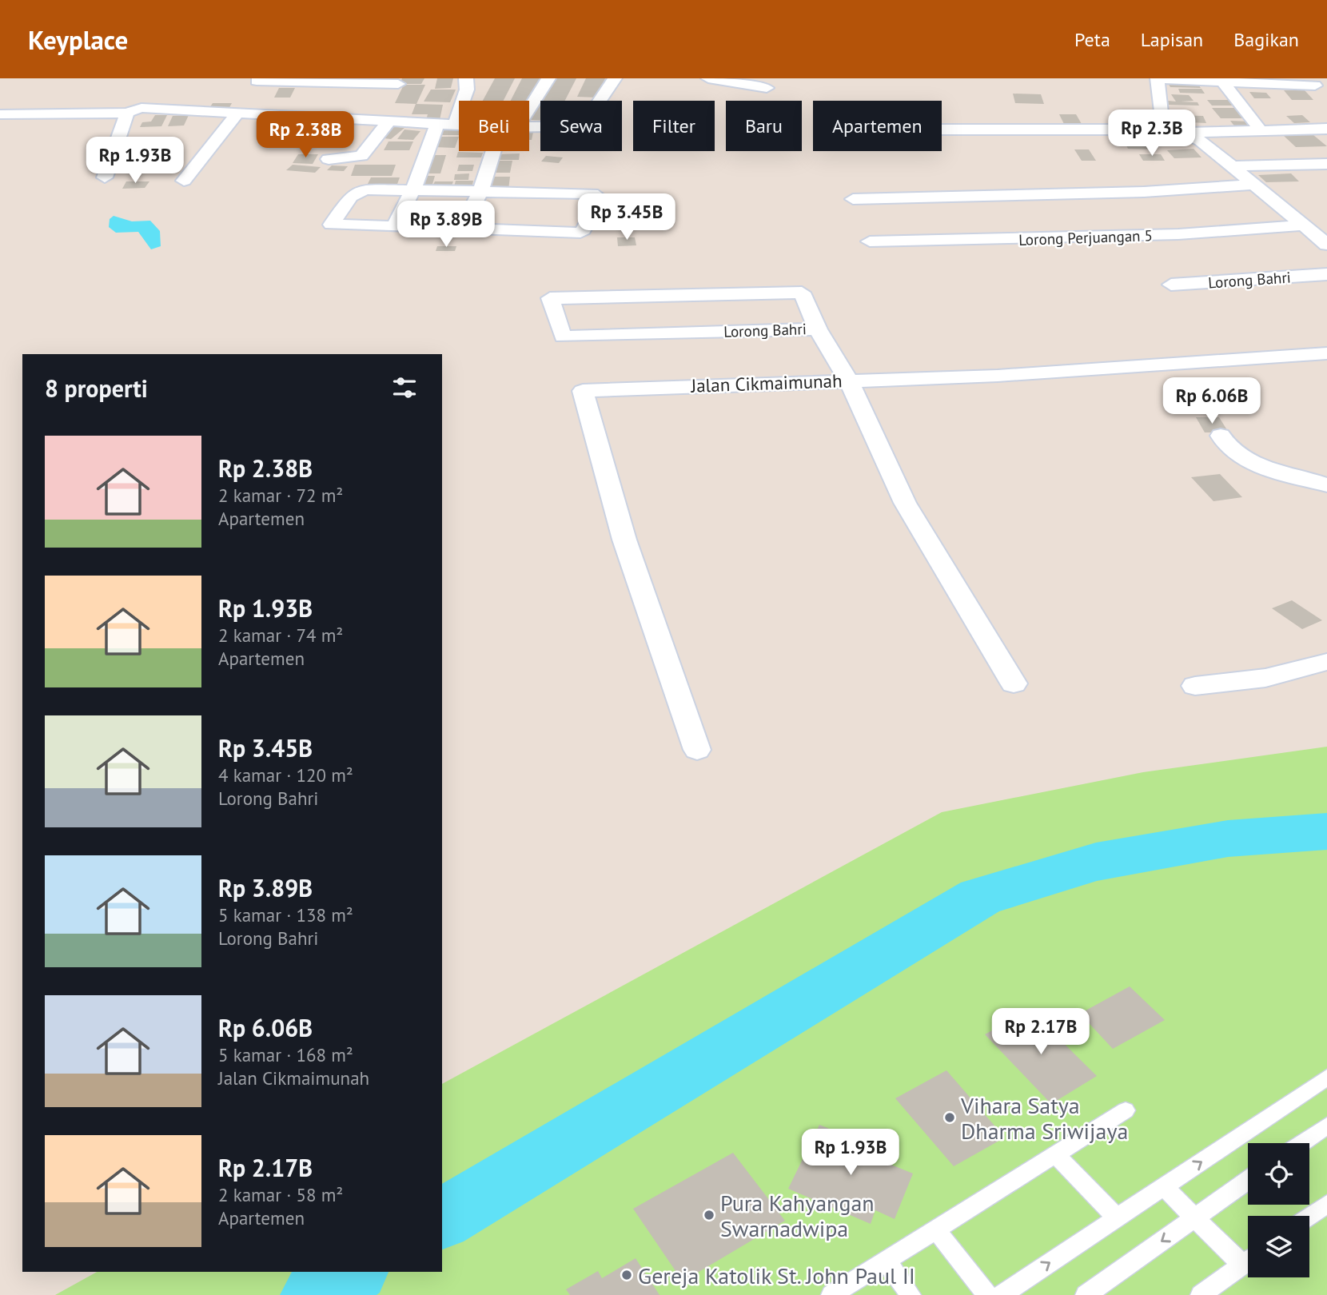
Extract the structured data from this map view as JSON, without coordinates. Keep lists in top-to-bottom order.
{
  "streets": {
    "street": ["Lorong Perjuangan 5", "Lorong Bahri", "Jalan Cikmaimunah"]
  },
  "places": ["Vihara Satya Dharma Sriwijaya", "Pura Kahyangan Swarnadwipa", "Gereja Katolik St. John Paul II"],
  "page": {
    "header": "Keyplace",
    "nav": ["Peta", "Lapisan", "Bagikan"],
    "chip": [
      "Beli",
      "Sewa",
      "Filter",
      "Baru",
      "Apartemen"
    ],
    "price": [
      "Rp 2.3B",
      "Rp 2.38B",
      "Rp 1.93B",
      "Rp 3.45B",
      "Rp 3.89B",
      "Rp 6.06B",
      "Rp 2.17B",
      "Rp 1.93B"
    ],
    "heading": "8 properti",
    "list": [
      {
        "name": "Rp 2.38B",
        "note": "2 kamar · 72 m² · Apartemen"
      },
      {
        "name": "Rp 1.93B",
        "note": "2 kamar · 74 m² · Apartemen"
      },
      {
        "name": "Rp 3.45B",
        "note": "4 kamar · 120 m² · Lorong Bahri"
      },
      {
        "name": "Rp 3.89B",
        "note": "5 kamar · 138 m² · Lorong Bahri"
      },
      {
        "name": "Rp 6.06B",
        "note": "5 kamar · 168 m² · Jalan Cikmaimunah"
      },
      {
        "name": "Rp 2.17B",
        "note": "2 kamar · 58 m² · Apartemen"
      }
    ]
  }
}
